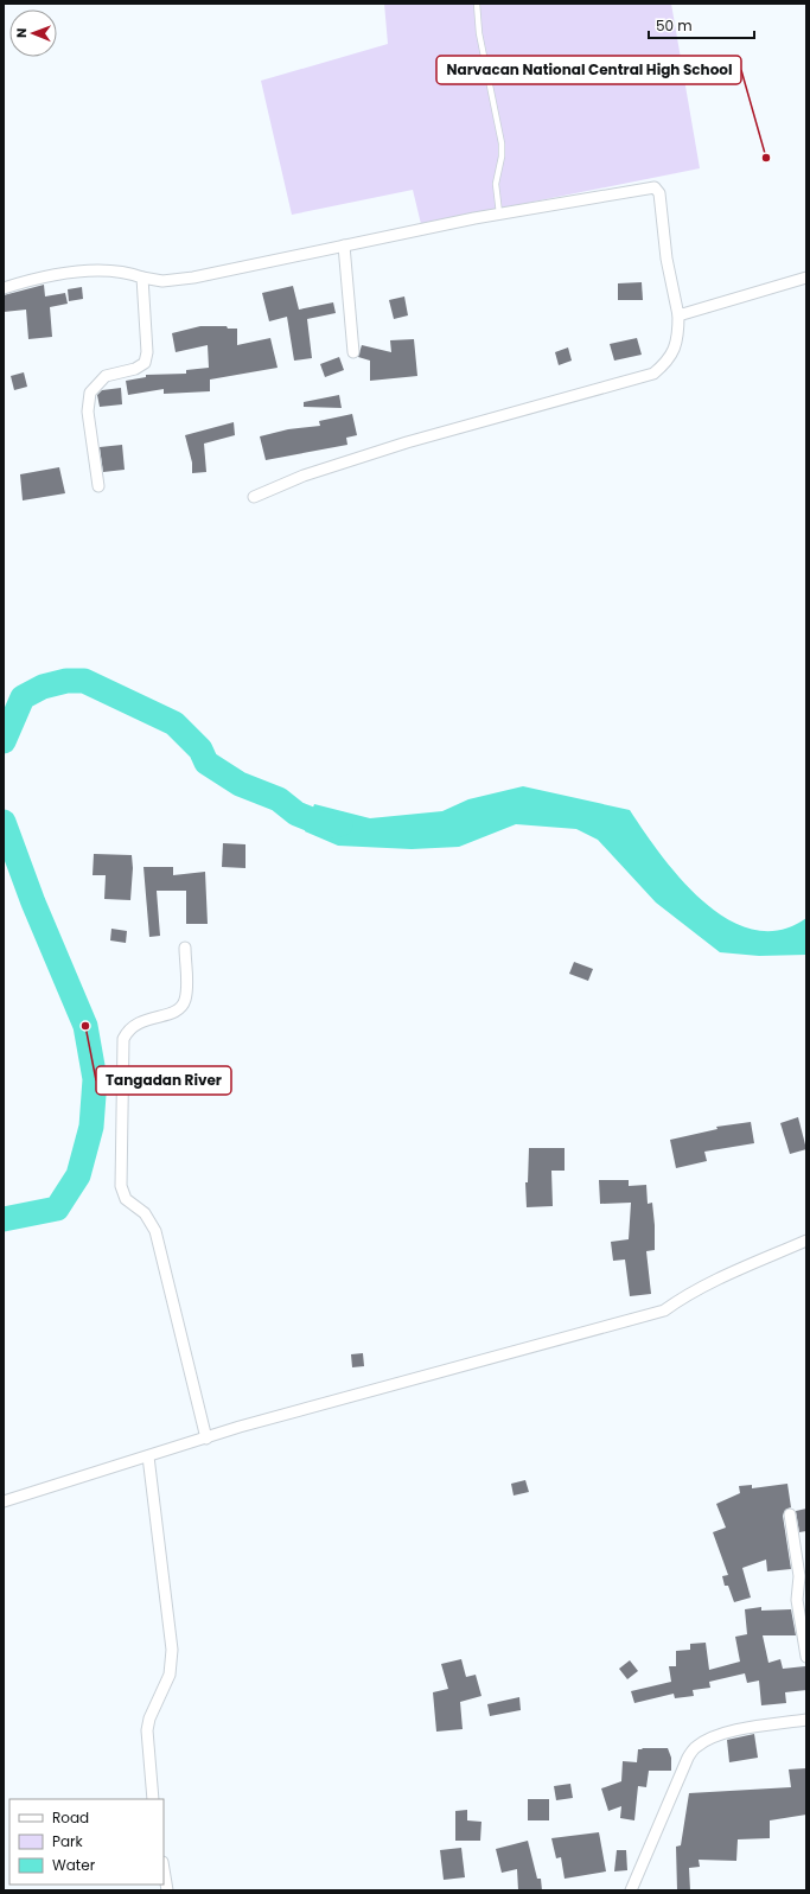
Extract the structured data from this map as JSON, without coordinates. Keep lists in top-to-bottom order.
{
  "places": ["Narvacan National Central High School", "Tangadan River"],
  "legend": ["Road", "Park", "Water"],
  "scale_bar": "50 m",
  "north": "left"
}
